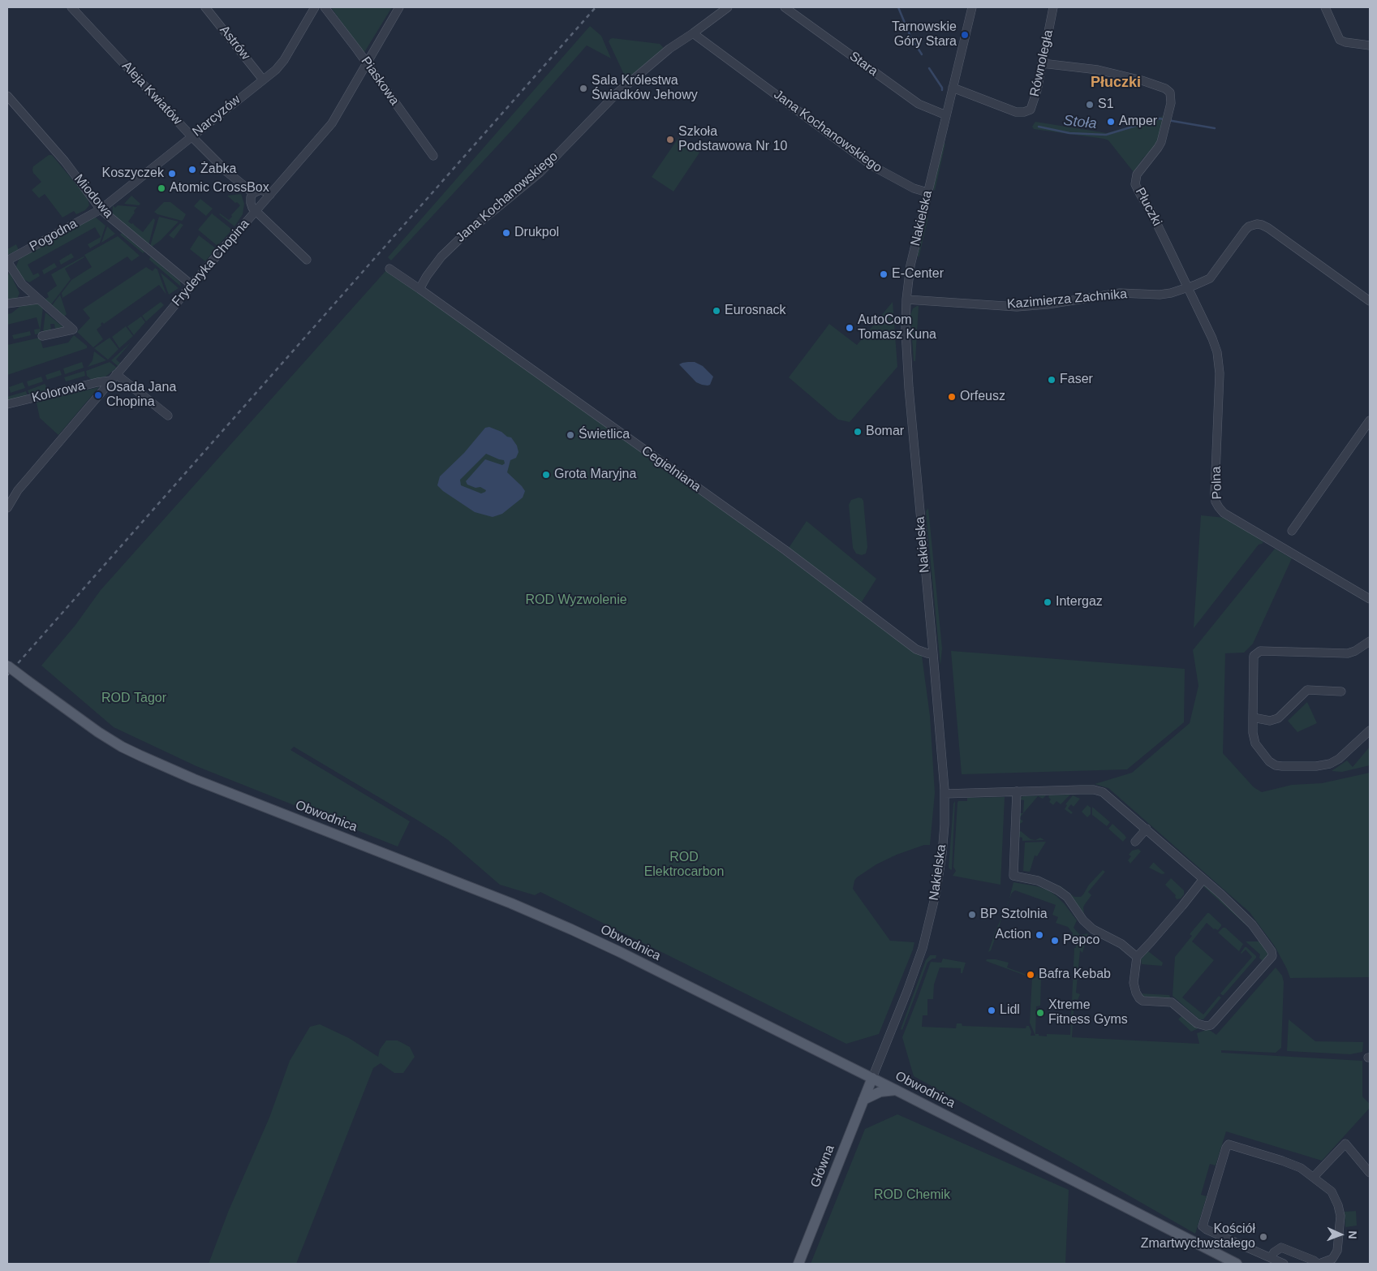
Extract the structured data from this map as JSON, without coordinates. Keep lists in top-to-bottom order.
{
  "streets": {
    "main road": ["Obwodnica", "Główna"],
    "street": [
      "Astrów",
      "Równoległa",
      "Stara",
      "Piaskowa",
      "Aleja Kwiatów",
      "Narcyzów",
      "Jana Kochanowskiego",
      "Miodowa",
      "Płuczki",
      "Nakielska",
      "Pogodna",
      "Fryderyka Chopina",
      "Kazimierza Zachnika",
      "Kolorowa",
      "Cegielniana",
      "Polna"
    ]
  },
  "crossings": [
    ["Astrów", "Narcyzów"],
    ["Równoległa", "Płuczki"],
    ["Równoległa", "Nakielska"],
    ["Stara", "Nakielska"],
    ["Piaskowa", "Fryderyka Chopina"],
    ["Aleja Kwiatów", "Narcyzów"],
    ["Narcyzów", "Miodowa"],
    ["Narcyzów", "Pogodna"],
    ["Jana Kochanowskiego", "Nakielska"],
    ["Jana Kochanowskiego", "Cegielniana"],
    ["Miodowa", "Pogodna"],
    ["Miodowa", "Fryderyka Chopina"],
    ["Płuczki", "Kazimierza Zachnika"],
    ["Płuczki", "Polna"],
    ["Nakielska", "Kazimierza Zachnika"],
    ["Nakielska", "Cegielniana"],
    ["Nakielska", "Obwodnica"],
    ["Nakielska", "Główna"],
    ["Fryderyka Chopina", "Kolorowa"],
    ["Kazimierza Zachnika", "Polna"],
    ["Obwodnica", "Główna"]
  ],
  "districts": ["Płuczki"],
  "water": ["Stoła"],
  "parks": [
    "ROD Wyzwolenie",
    "ROD Tagor",
    "ROD Elektrocarbon",
    "ROD Chemik"
  ],
  "places": [
    "Tarnowskie Góry Stara",
    "Sala Królestwa Świadków Jehowy",
    "S1",
    "Amper",
    "Szkoła Podstawowa Nr 10",
    "Żabka",
    "Koszyczek",
    "Atomic CrossBox",
    "Drukpol",
    "E-Center",
    "Eurosnack",
    "AutoCom Tomasz Kuna",
    "Faser",
    "Osada Jana Chopina",
    "Orfeusz",
    "Bomar",
    "Świetlica",
    "Grota Maryjna",
    "Intergaz",
    "BP Sztolnia",
    "Action",
    "Pepco",
    "Bafra Kebab",
    "Lidl",
    "Xtreme Fitness Gyms",
    "Kościół Zmartwychwstałego"
  ],
  "north": "right"
}
